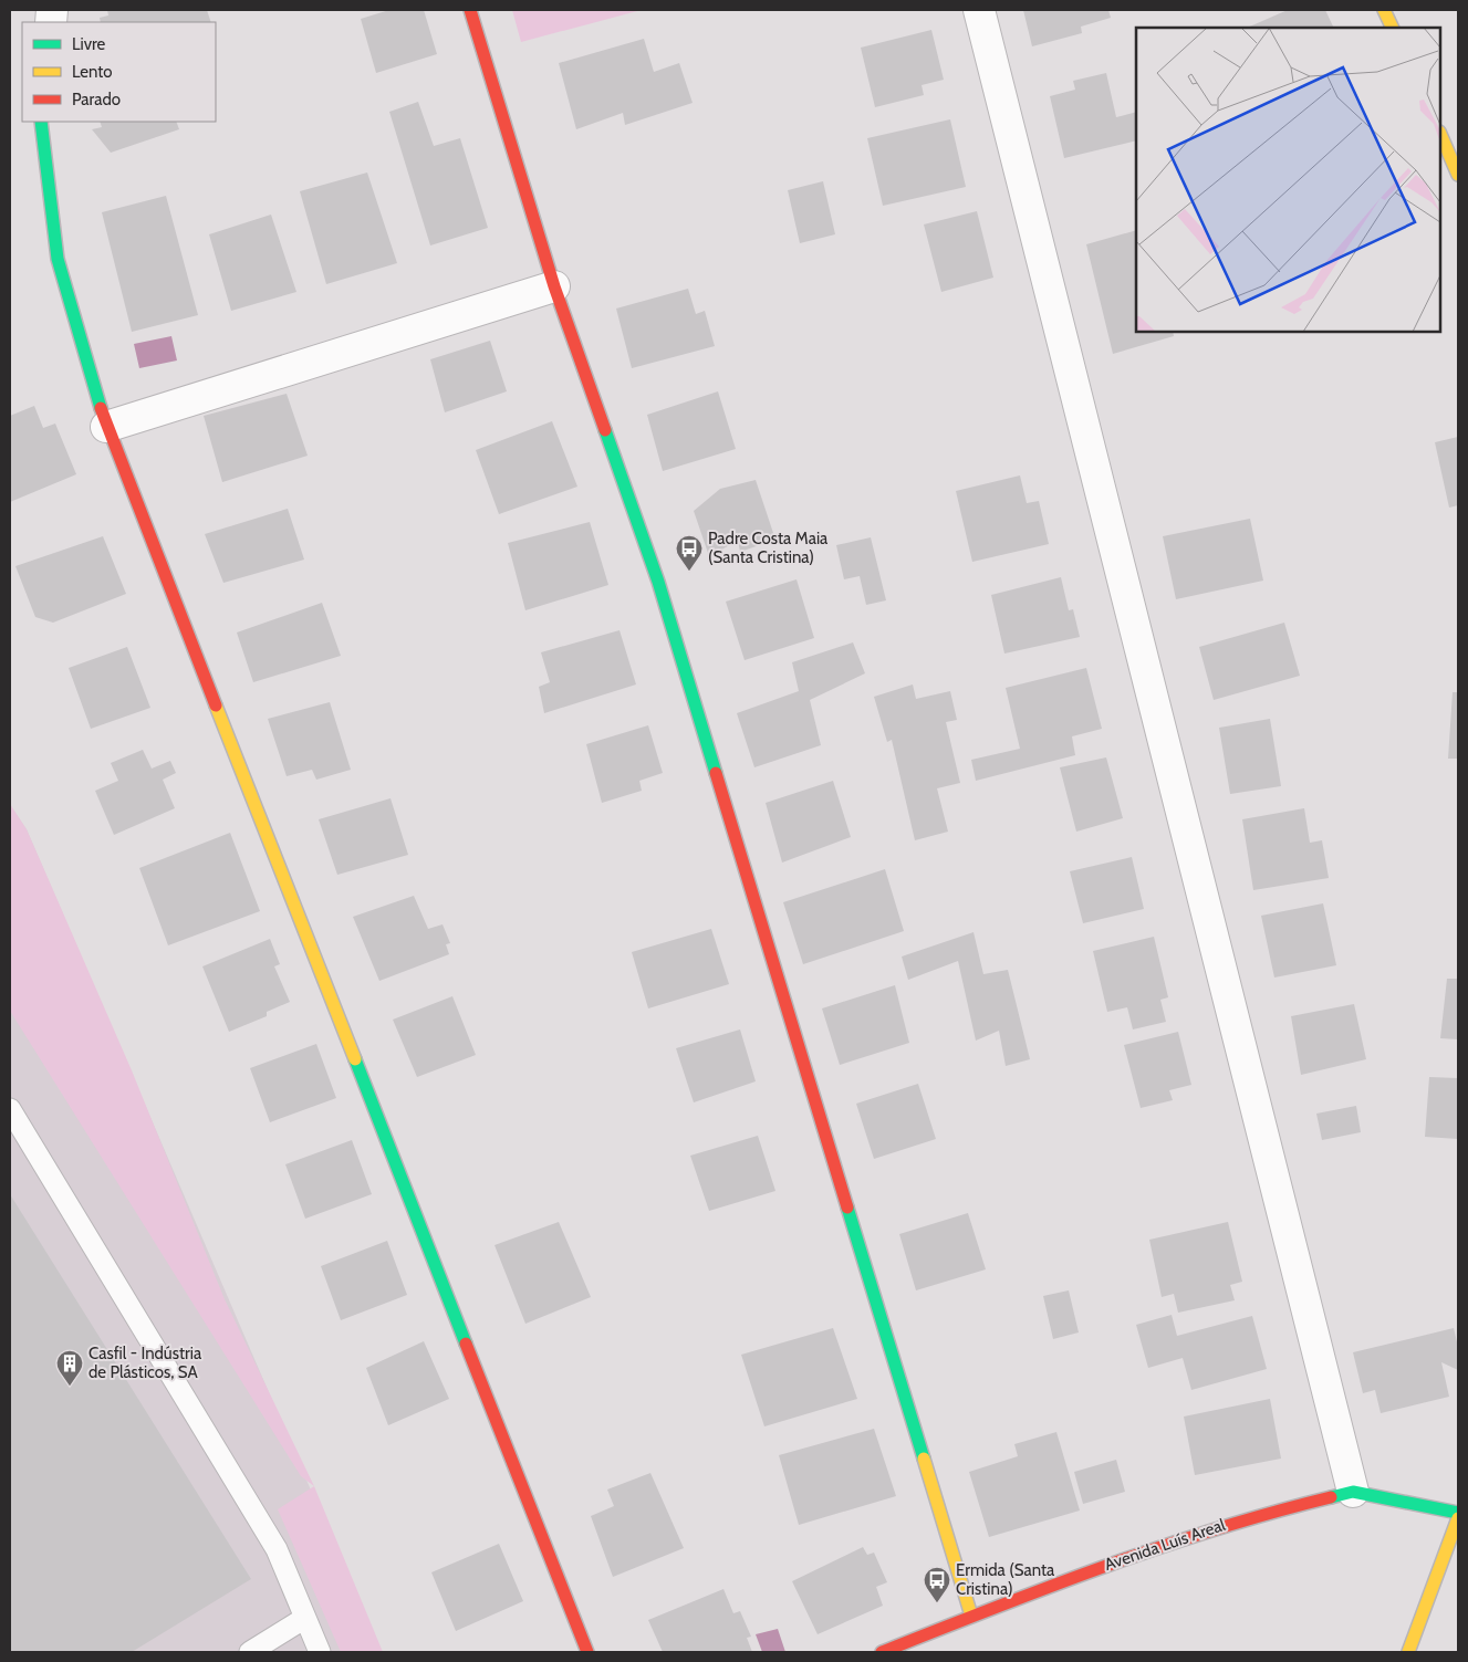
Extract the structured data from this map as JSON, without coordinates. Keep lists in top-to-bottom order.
{
  "streets": {
    "street": ["Avenida Luís Areal"]
  },
  "places": {
    "bus stop": ["Padre Costa Maia (Santa Cristina)", "Ermida (Santa Cristina)"],
    "building": ["Casfil - Indústria de Plásticos, SA"]
  },
  "legend": ["Livre", "Lento", "Parado"]
}
